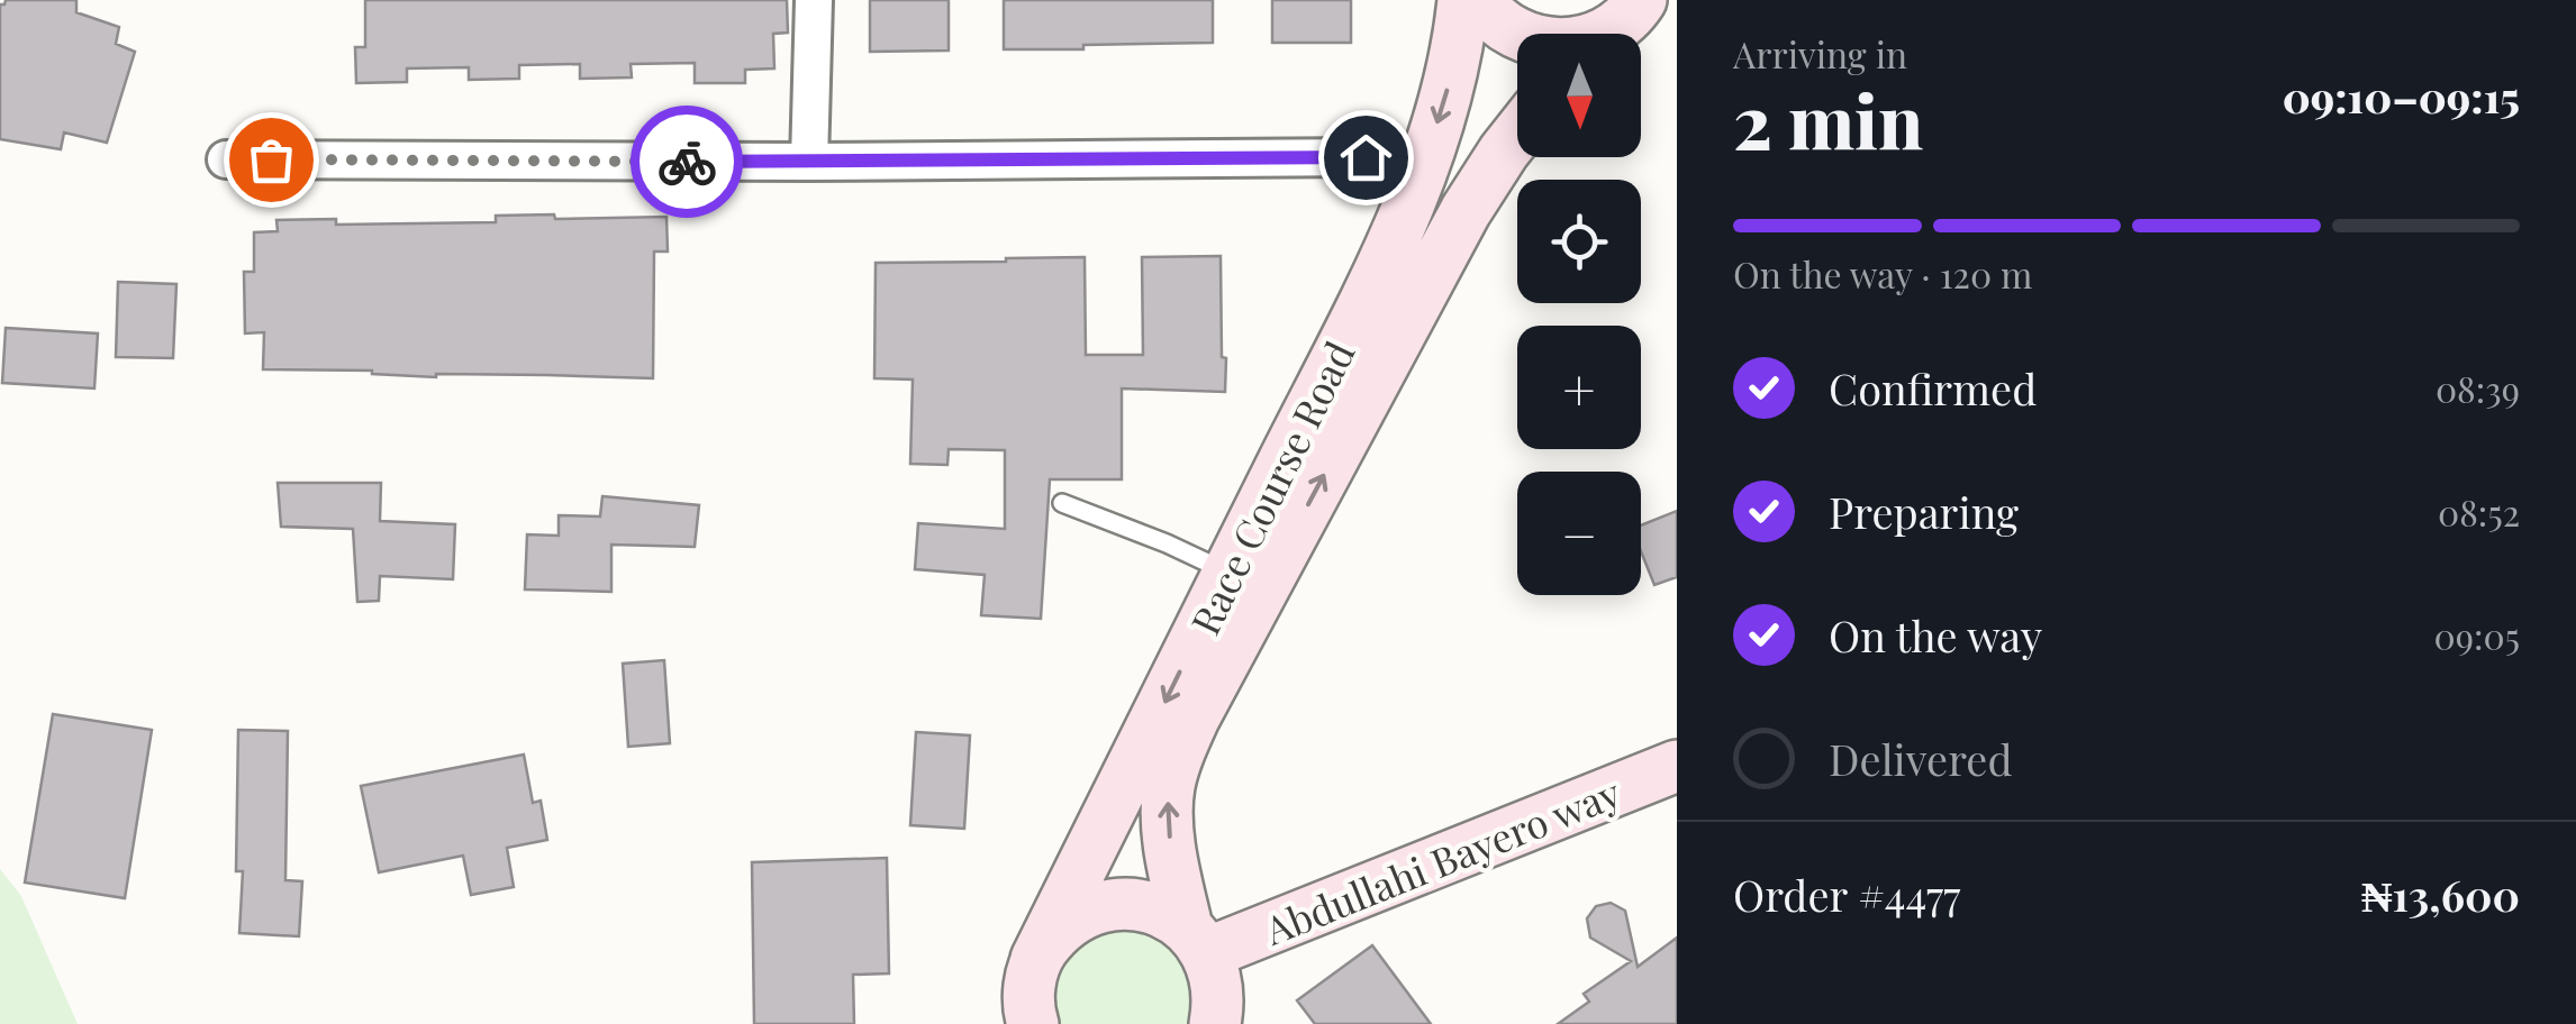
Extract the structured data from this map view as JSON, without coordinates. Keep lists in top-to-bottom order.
{
  "streets": {
    "street": ["Race Course Road", "Abdullahi Bayero way"]
  },
  "crossings": [
    ["Race Course Road", "Abdullahi Bayero way"]
  ],
  "north": "bottom",
  "page": {
    "heading": ["2 min", "Arriving in", "09:10–09:15"],
    "panel": ["Order #4477", "₦13,600"],
    "map_buttons": ["+", "−"],
    "bar": "On the way · 120 m",
    "list": [
      ["Confirmed", "08:39"],
      ["Preparing", "08:52"],
      ["On the way", "09:05"],
      "Delivered"
    ]
  }
}
